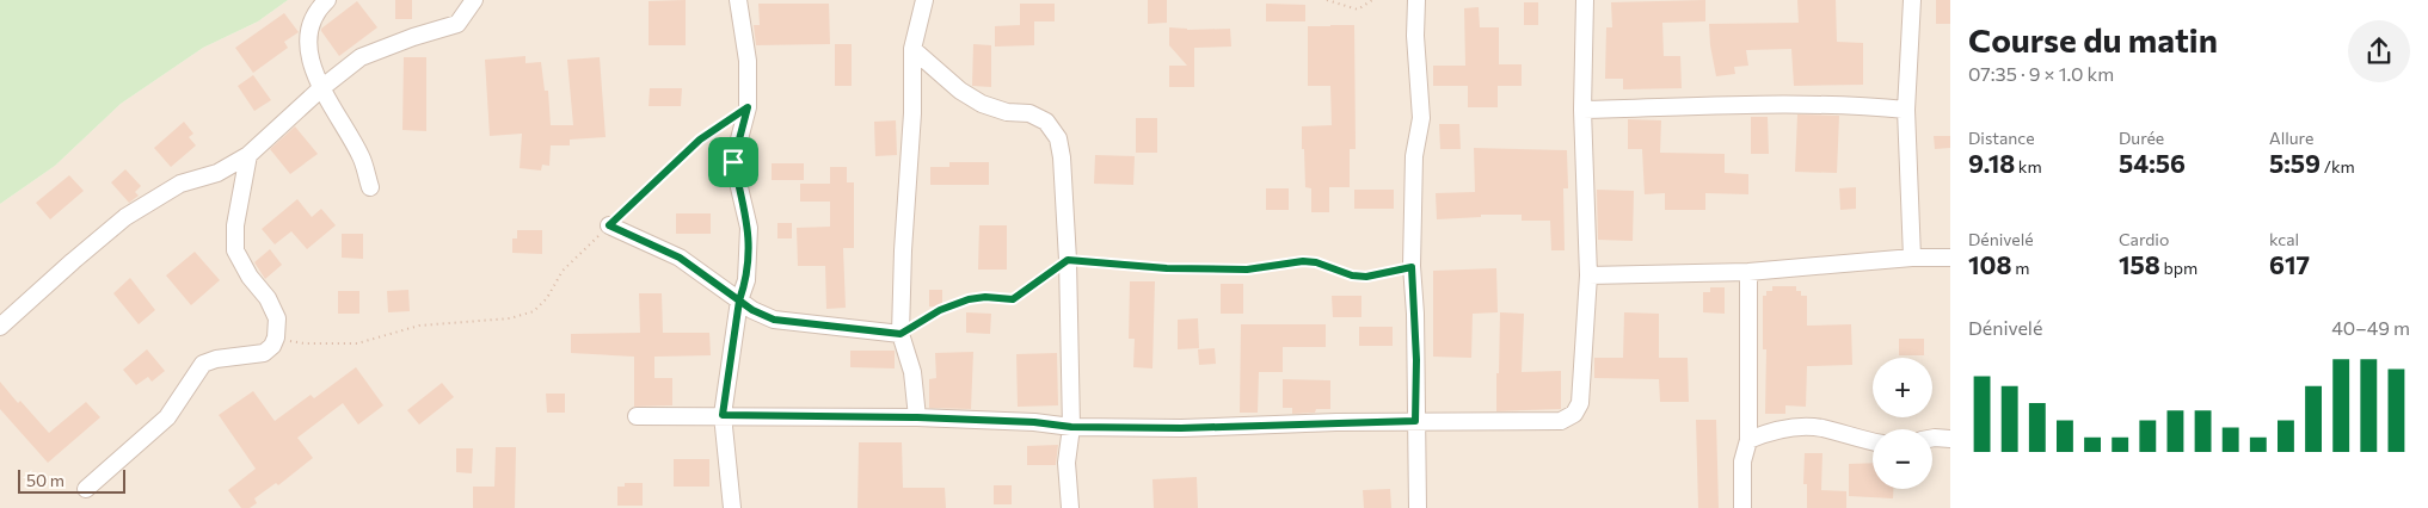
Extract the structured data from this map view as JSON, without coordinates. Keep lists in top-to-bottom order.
{
  "scale_bar": "50 m",
  "page": {
    "heading": ["Course du matin", "07:35 · 9 × 1.0 km"],
    "stats": [
      ["Distance", "9.18 km"],
      ["Durée", "54:56"],
      ["Allure", "5:59 /km"],
      ["Dénivelé", "108 m"],
      ["Cardio", "158 bpm"],
      ["kcal", "617"]
    ],
    "chart": ["Dénivelé", "40–49 m"],
    "map_buttons": ["+", "−"],
    "scale": "50 m"
  }
}
